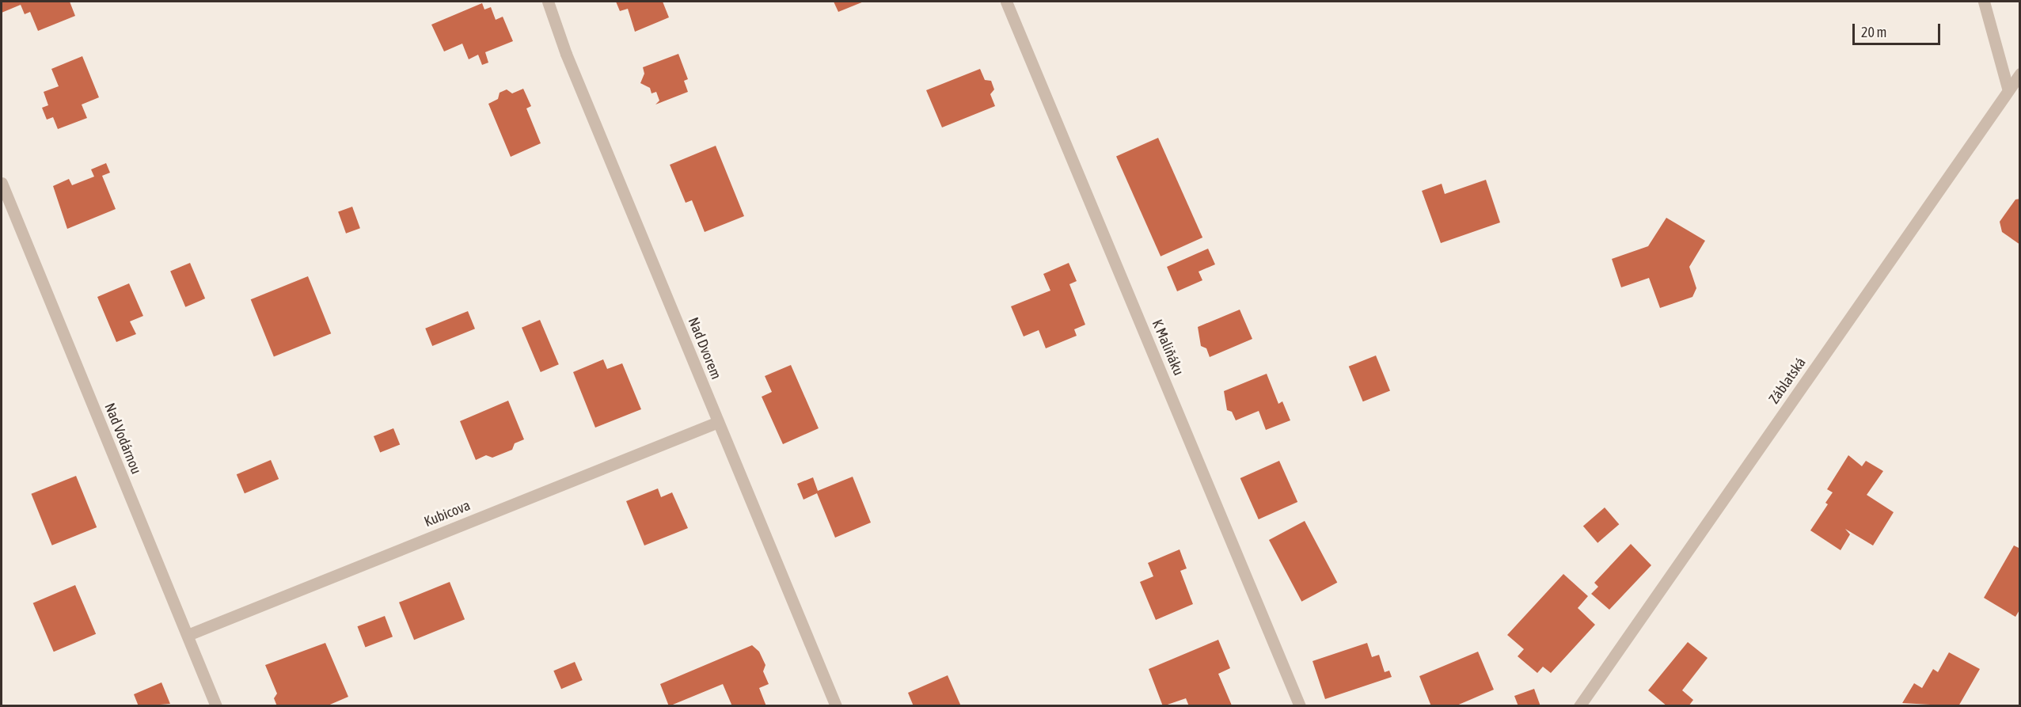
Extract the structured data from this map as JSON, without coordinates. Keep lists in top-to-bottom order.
{
  "streets": {
    "street": [
      "K Maliňáku",
      "Nad Dvorem",
      "Záblatská",
      "Nad Vodárnou",
      "Kubicova"
    ]
  },
  "crossings": [
    ["Nad Dvorem", "Kubicova"],
    ["Nad Vodárnou", "Kubicova"]
  ],
  "scale_bar": "20 m"
}
